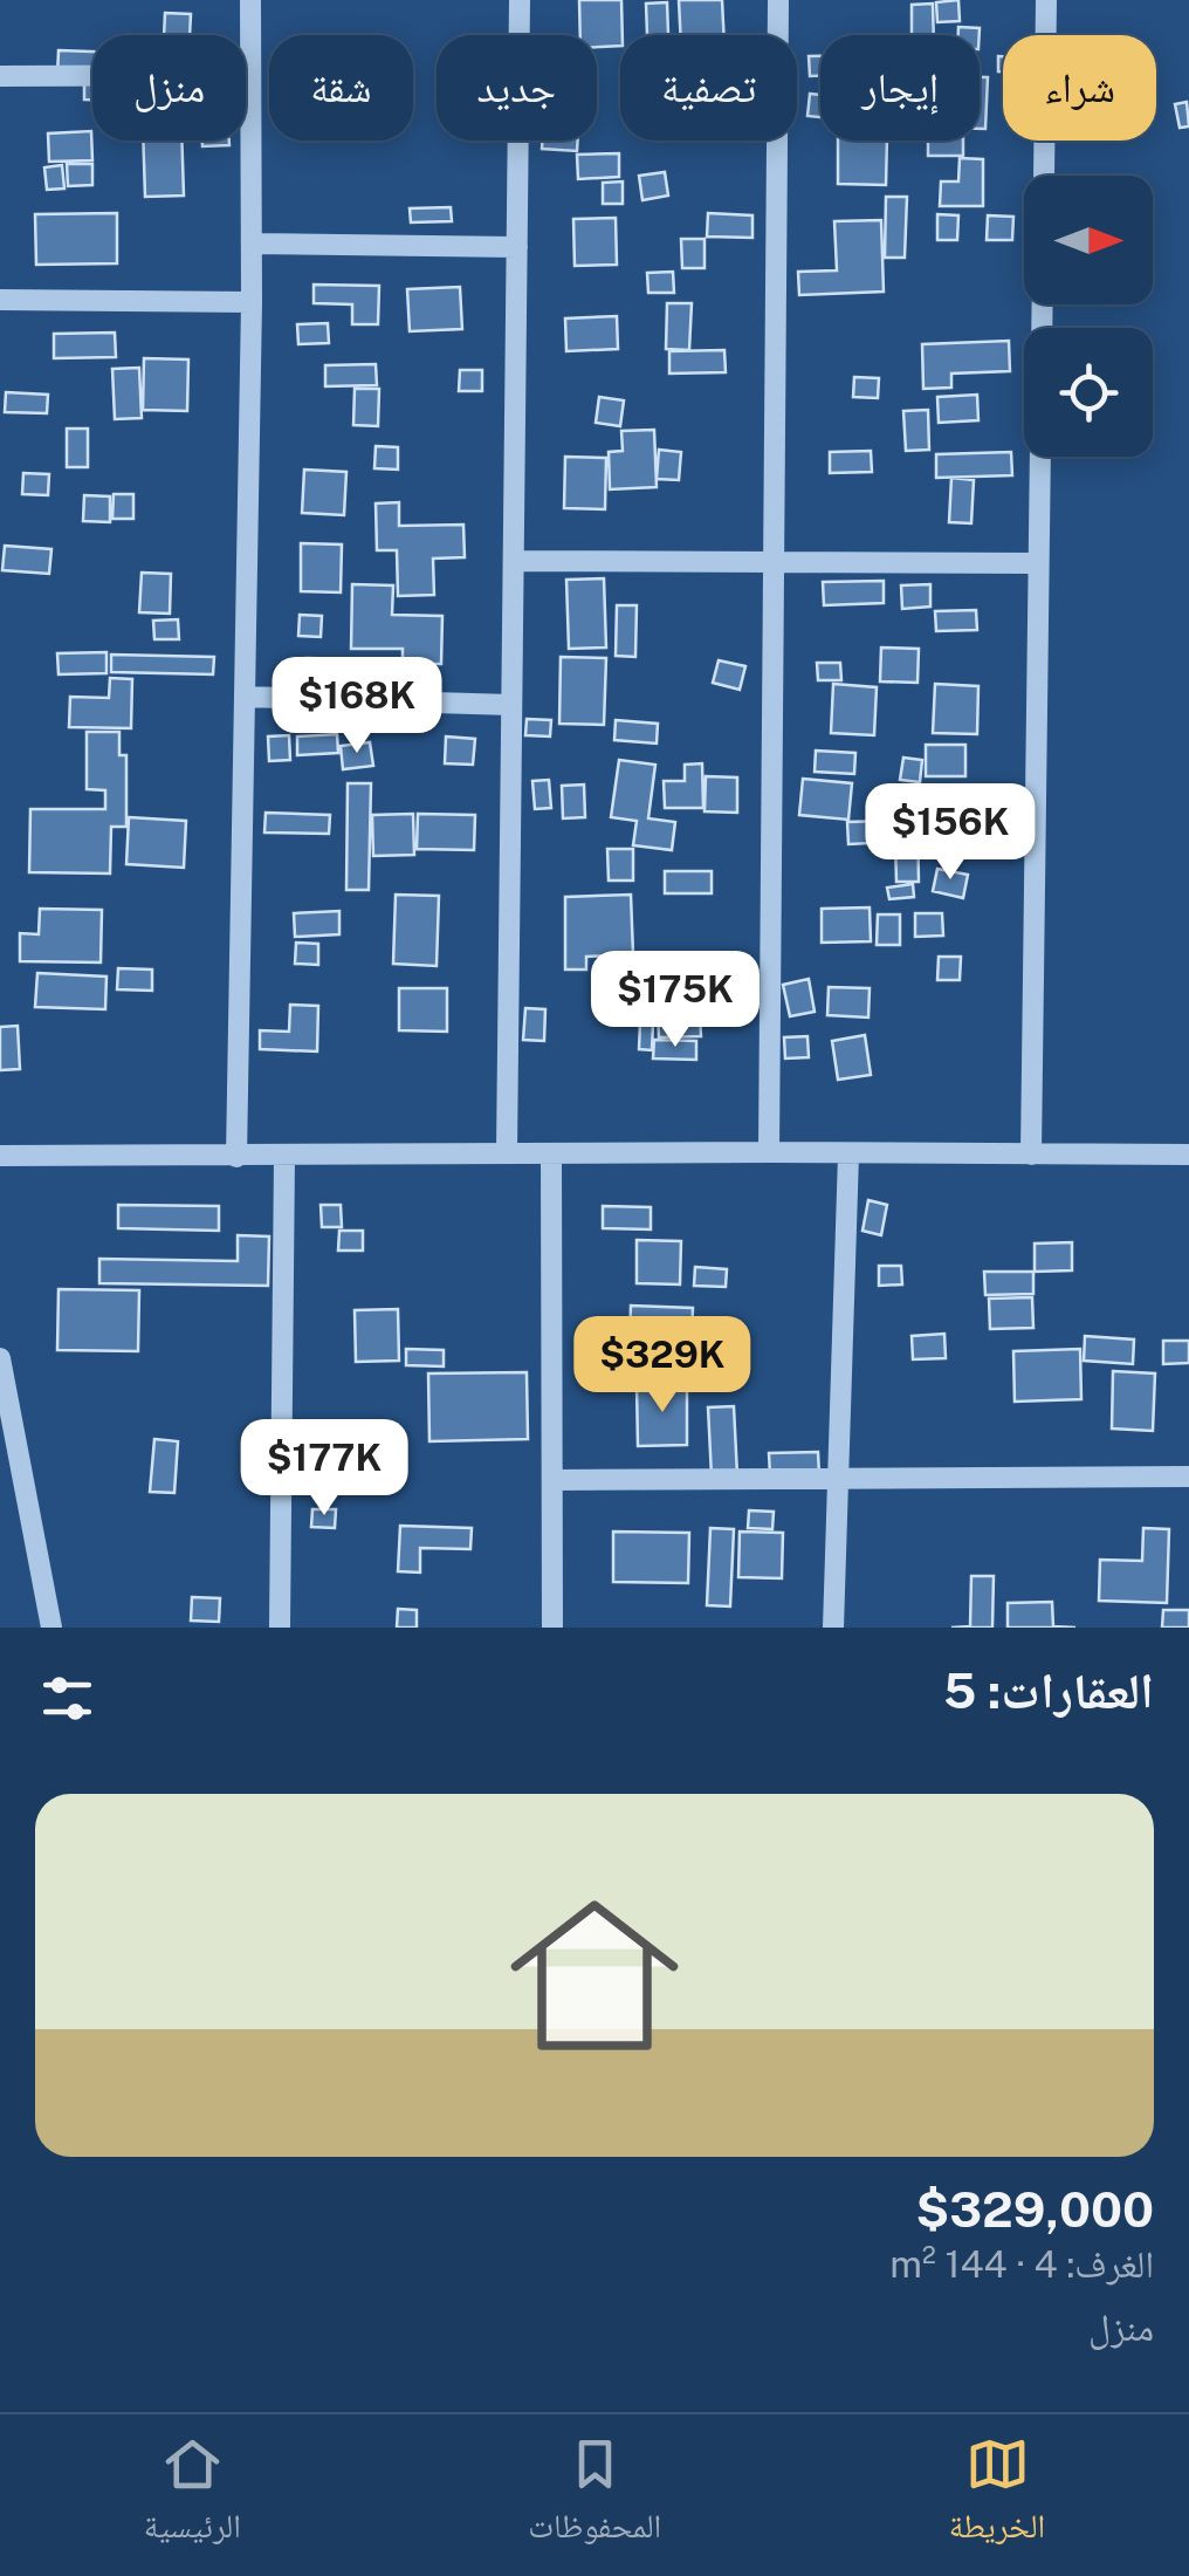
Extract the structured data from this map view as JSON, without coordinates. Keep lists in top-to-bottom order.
{
  "north": "right",
  "page": {
    "chip": [
      "شراء",
      "إيجار",
      "تصفية",
      "جديد",
      "شقة",
      "منزل"
    ],
    "price": [
      "$168K",
      "$156K",
      "$175K",
      "$329K",
      "$177K"
    ],
    "heading": "العقارات: 5",
    "list": [
      {
        "name": "$329,000",
        "note": "الغرف: 4 · 144 m² · منزل"
      }
    ],
    "tabs": ["الخريطة", "المحفوظات", "الرئيسية"]
  }
}
